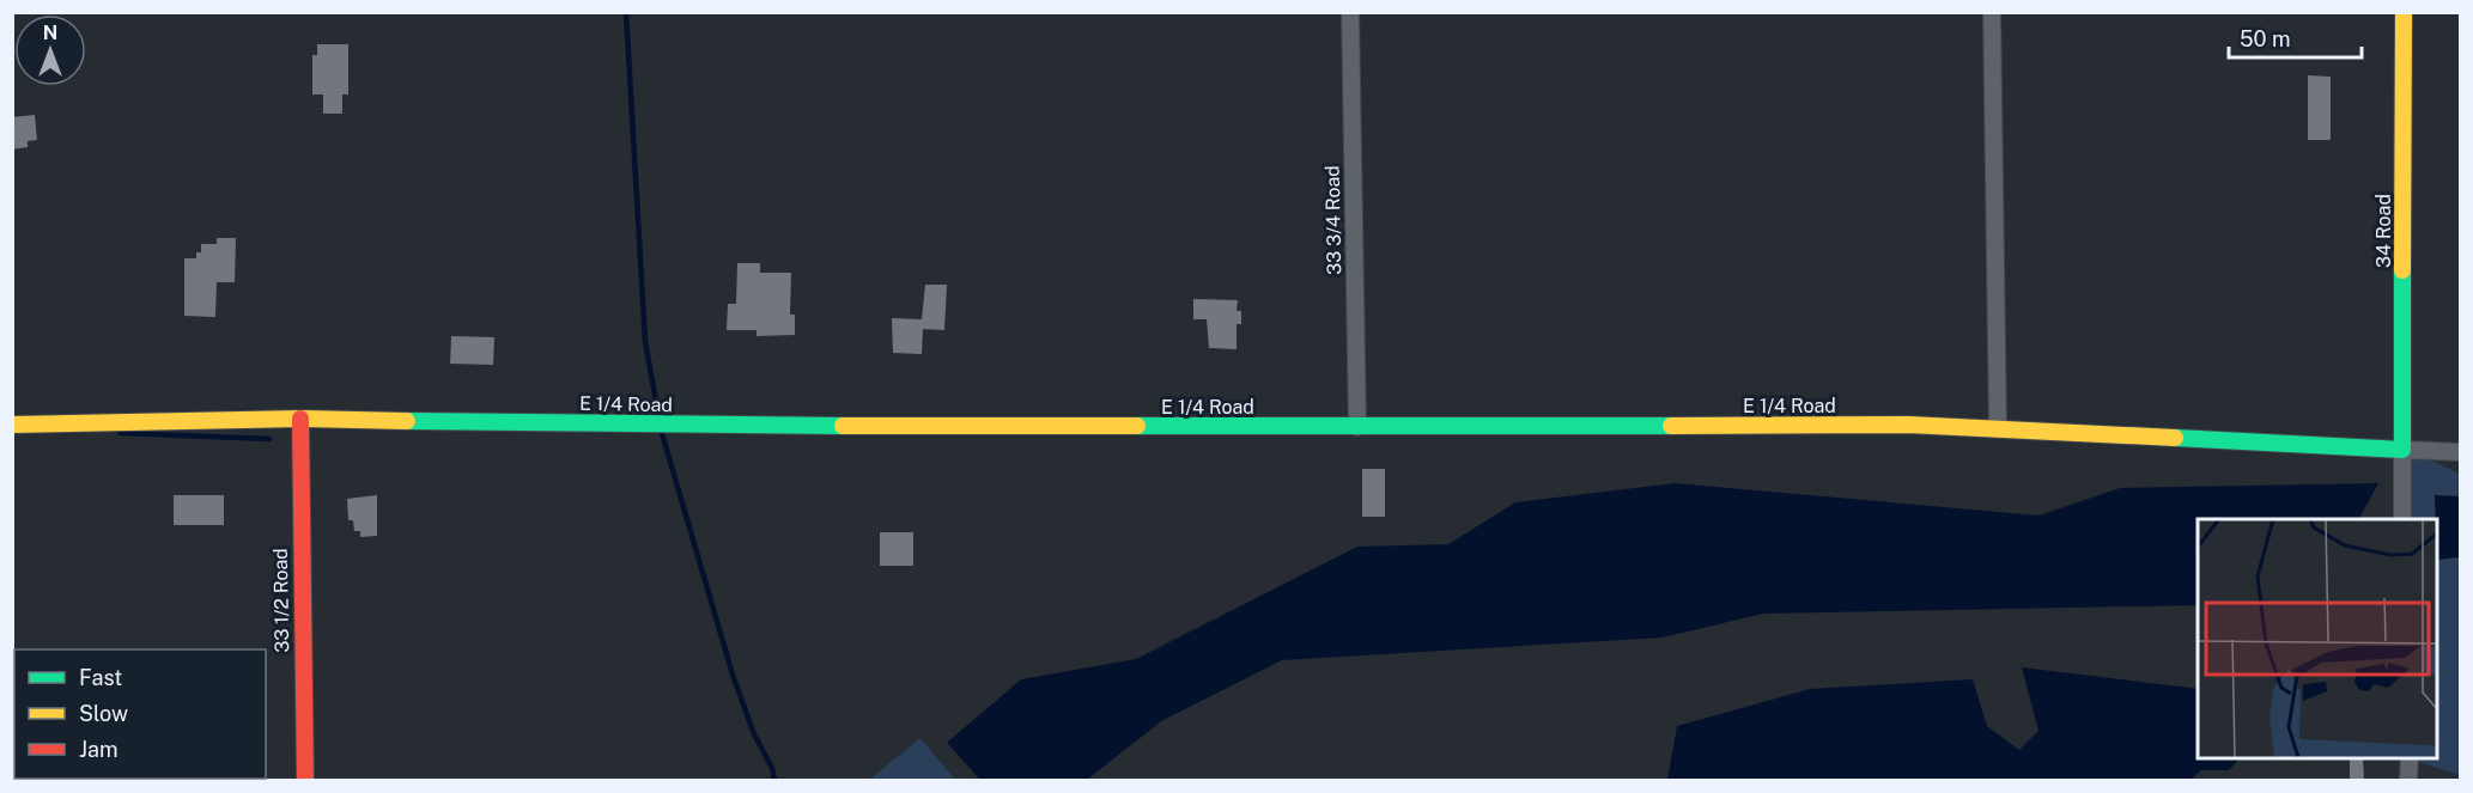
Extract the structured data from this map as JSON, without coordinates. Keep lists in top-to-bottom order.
{
  "streets": {
    "street": [
      "33 3/4 Road",
      "34 Road",
      "E 1/4 Road",
      "33 1/2 Road"
    ]
  },
  "crossings": [
    ["33 3/4 Road", "E 1/4 Road"],
    ["34 Road", "E 1/4 Road"],
    ["E 1/4 Road", "33 1/2 Road"]
  ],
  "legend": ["Fast", "Slow", "Jam"],
  "scale_bar": "50 m",
  "north": "top"
}
